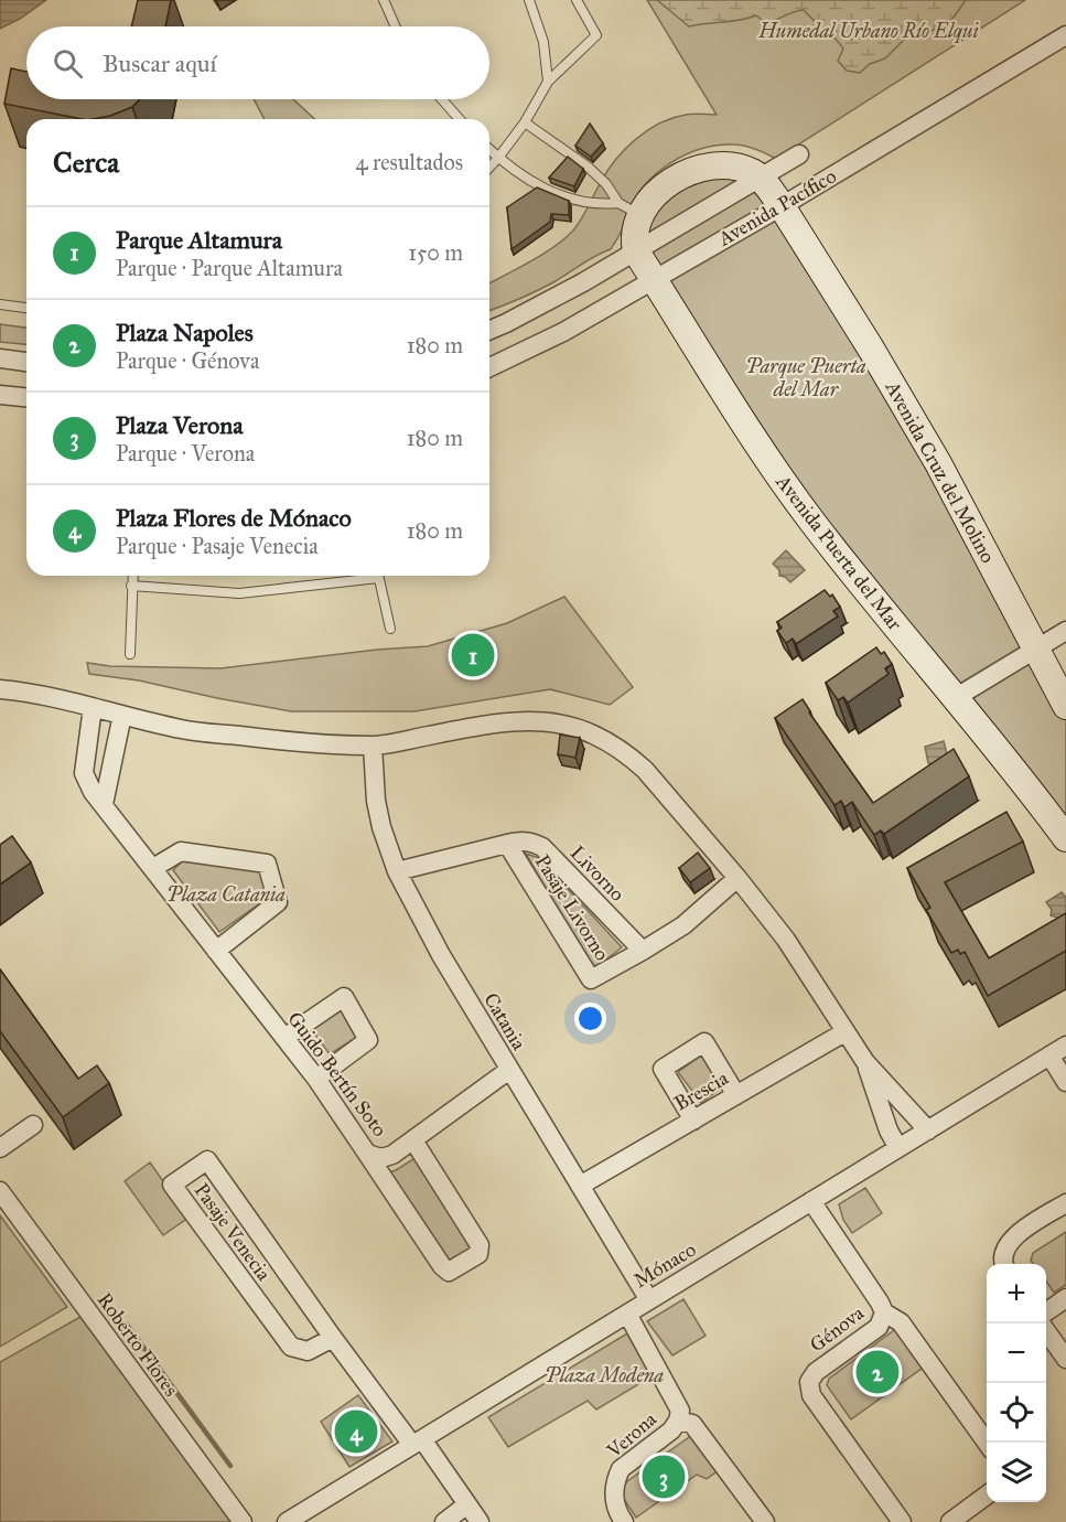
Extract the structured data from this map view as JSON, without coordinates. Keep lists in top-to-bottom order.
{
  "streets": {
    "street": [
      "Avenida Pacífico",
      "Avenida Cruz del Molino",
      "Avenida Puerta del Mar",
      "Livorno",
      "Pasaje Livorno",
      "Catania",
      "Guido Bertín Soto",
      "Brescia",
      "Pasaje Venecia",
      "Mónaco",
      "Génova",
      "Roberto Flores",
      "Verona"
    ]
  },
  "crossings": [
    ["Avenida Pacífico", "Avenida Cruz del Molino"],
    ["Avenida Pacífico", "Avenida Puerta del Mar"],
    ["Livorno", "Pasaje Livorno"],
    ["Livorno", "Catania"],
    ["Catania", "Guido Bertín Soto"],
    ["Catania", "Brescia"],
    ["Catania", "Mónaco"],
    ["Pasaje Venecia", "Mónaco"],
    ["Mónaco", "Génova"],
    ["Mónaco", "Verona"]
  ],
  "parks": [
    "Humedal Urbano Río Elqui",
    "Parque Puerta del Mar",
    "Plaza Catania",
    "Plaza Modena"
  ],
  "page": {
    "search": "Buscar aquí",
    "heading": ["Cerca", "4 resultados"],
    "list": [
      {
        "mark": "1",
        "name": "Parque Altamura",
        "note": "Parque · Parque Altamura",
        "value": "150 m"
      },
      {
        "mark": "2",
        "name": "Plaza Napoles",
        "note": "Parque · Génova",
        "value": "180 m"
      },
      {
        "mark": "3",
        "name": "Plaza Verona",
        "note": "Parque · Verona",
        "value": "180 m"
      },
      {
        "mark": "4",
        "name": "Plaza Flores de Mónaco",
        "note": "Parque · Pasaje Venecia",
        "value": "180 m"
      }
    ],
    "pins": [
      "1",
      "2",
      "4",
      "3"
    ],
    "map_buttons": ["+", "−"]
  }
}
